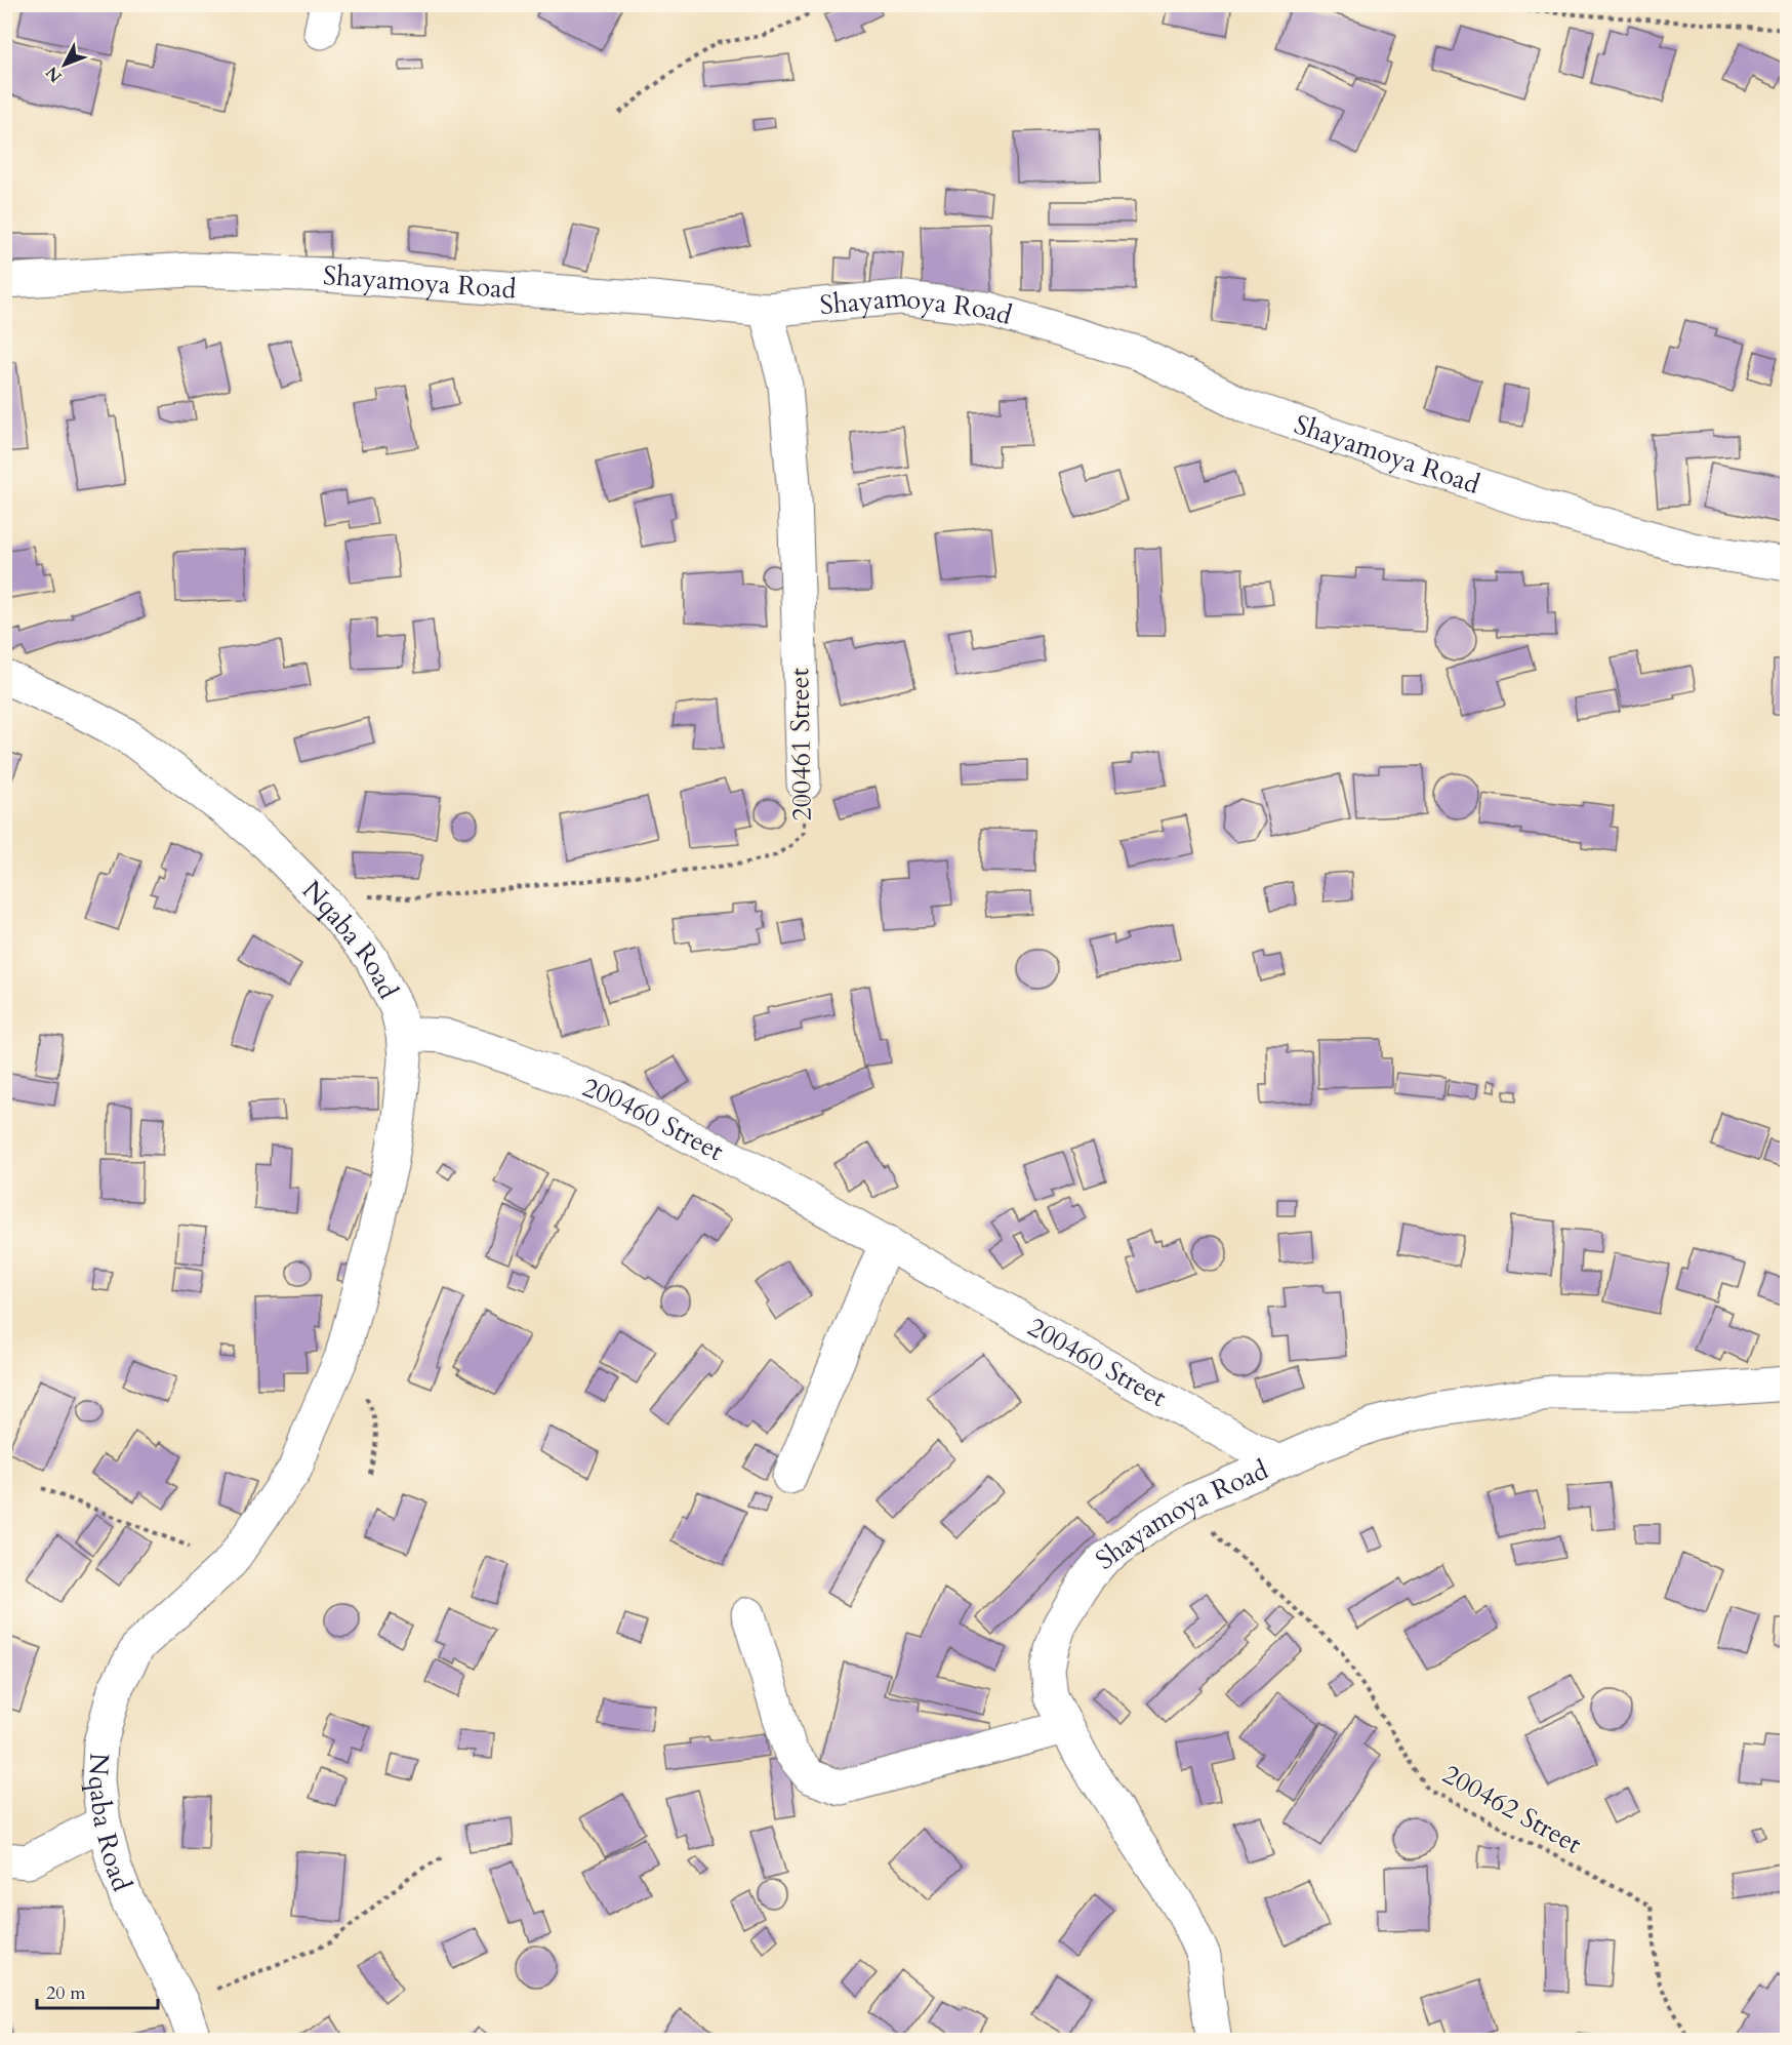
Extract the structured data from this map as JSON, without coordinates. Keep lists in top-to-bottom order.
{
  "streets": {
    "street": [
      "Shayamoya Road",
      "200461 Street",
      "Nqaba Road",
      "200460 Street"
    ],
    "path": ["200462 Street"]
  },
  "crossings": [
    ["Shayamoya Road", "200461 Street"],
    ["Shayamoya Road", "200460 Street"],
    ["Shayamoya Road", "200462 Street"],
    ["200461 Street", "Nqaba Road"],
    ["Nqaba Road", "200460 Street"]
  ],
  "scale_bar": "20 m",
  "north": "bottom left"
}
